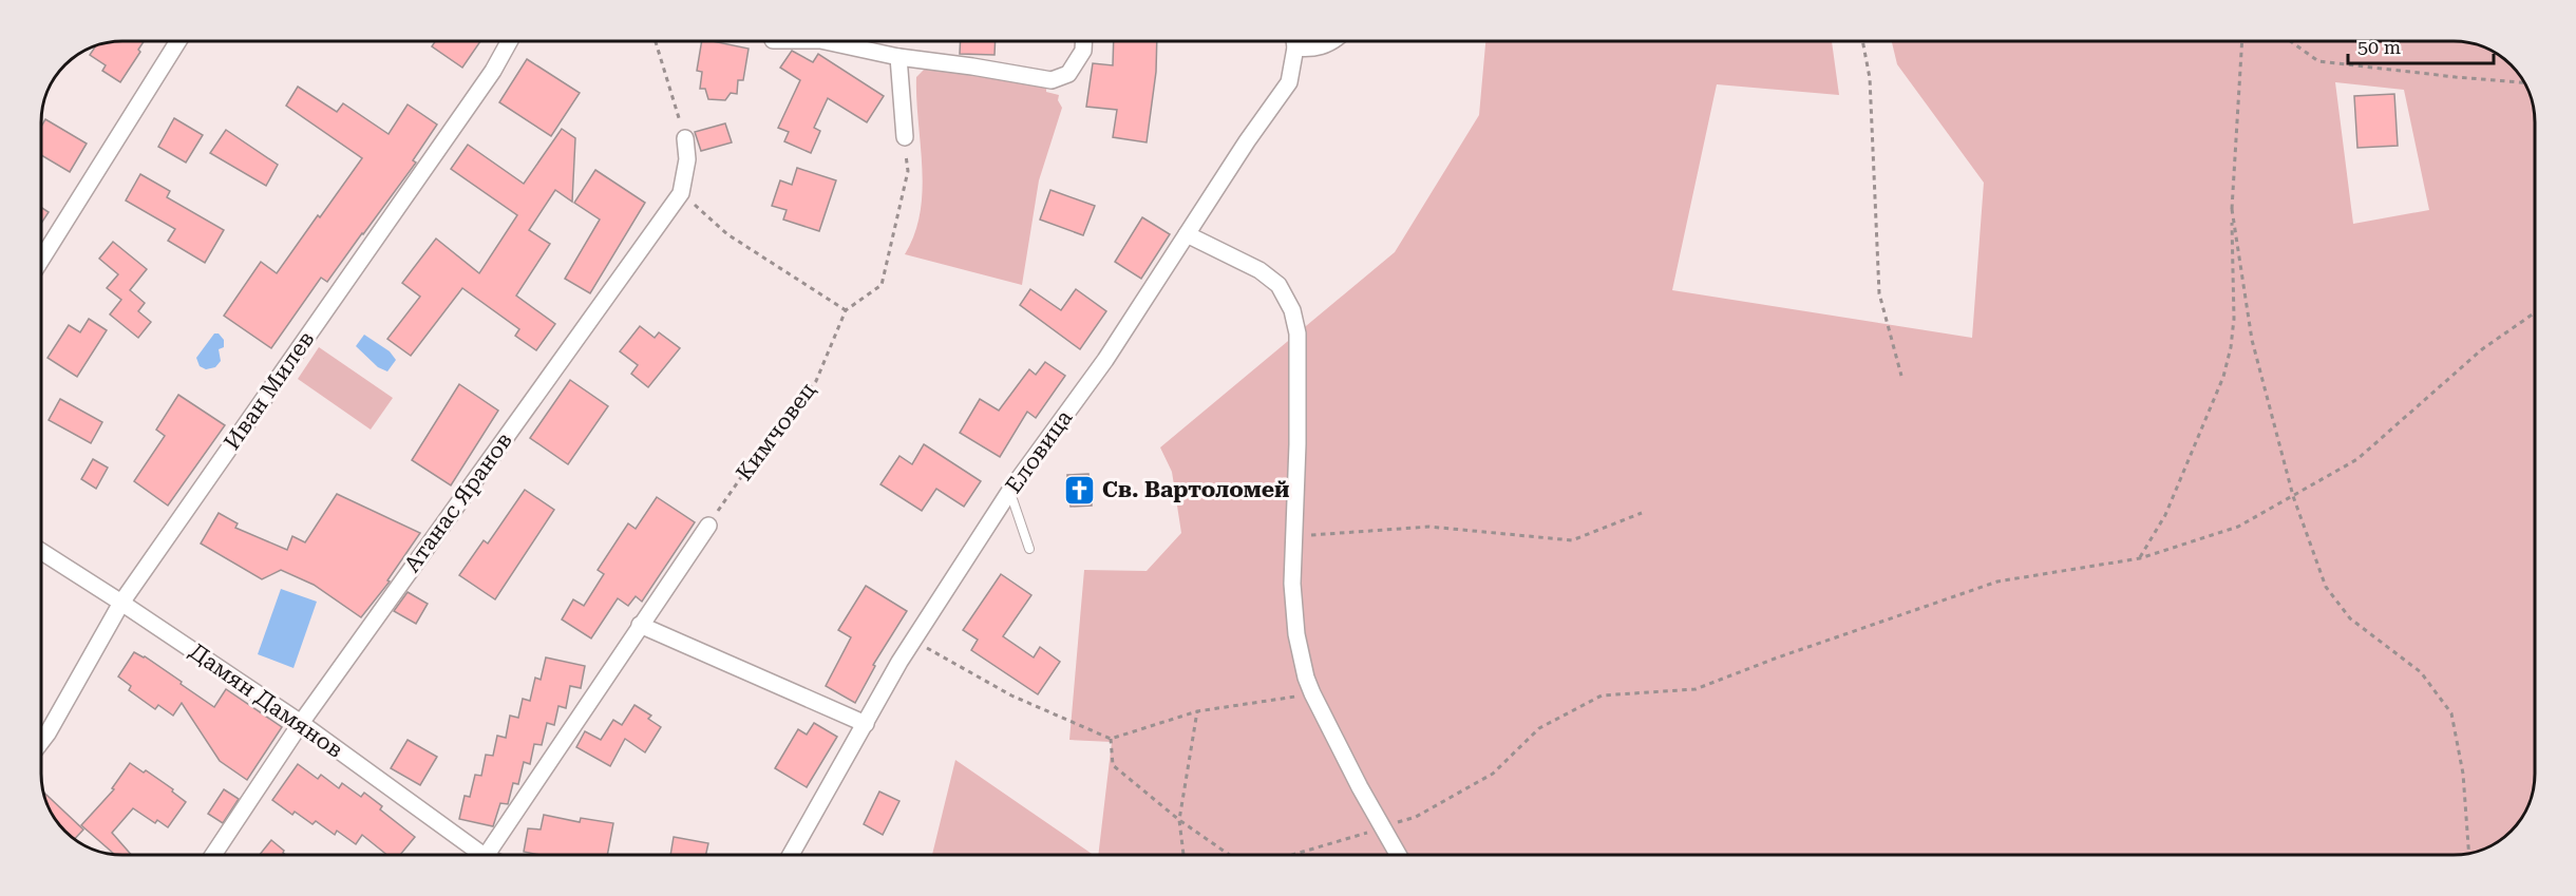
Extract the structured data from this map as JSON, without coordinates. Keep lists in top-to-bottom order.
{
  "streets": {
    "street": [
      "Иван Милев",
      "Еловица",
      "Атанас Яранов",
      "Дамян Дамянов"
    ],
    "path": ["Кимчовец"]
  },
  "crossings": [
    ["Иван Милев", "Дамян Дамянов"],
    ["Атанас Яранов", "Дамян Дамянов"]
  ],
  "places": {
    "church": ["Св. Вартоломей"]
  },
  "scale_bar": "50 m"
}
